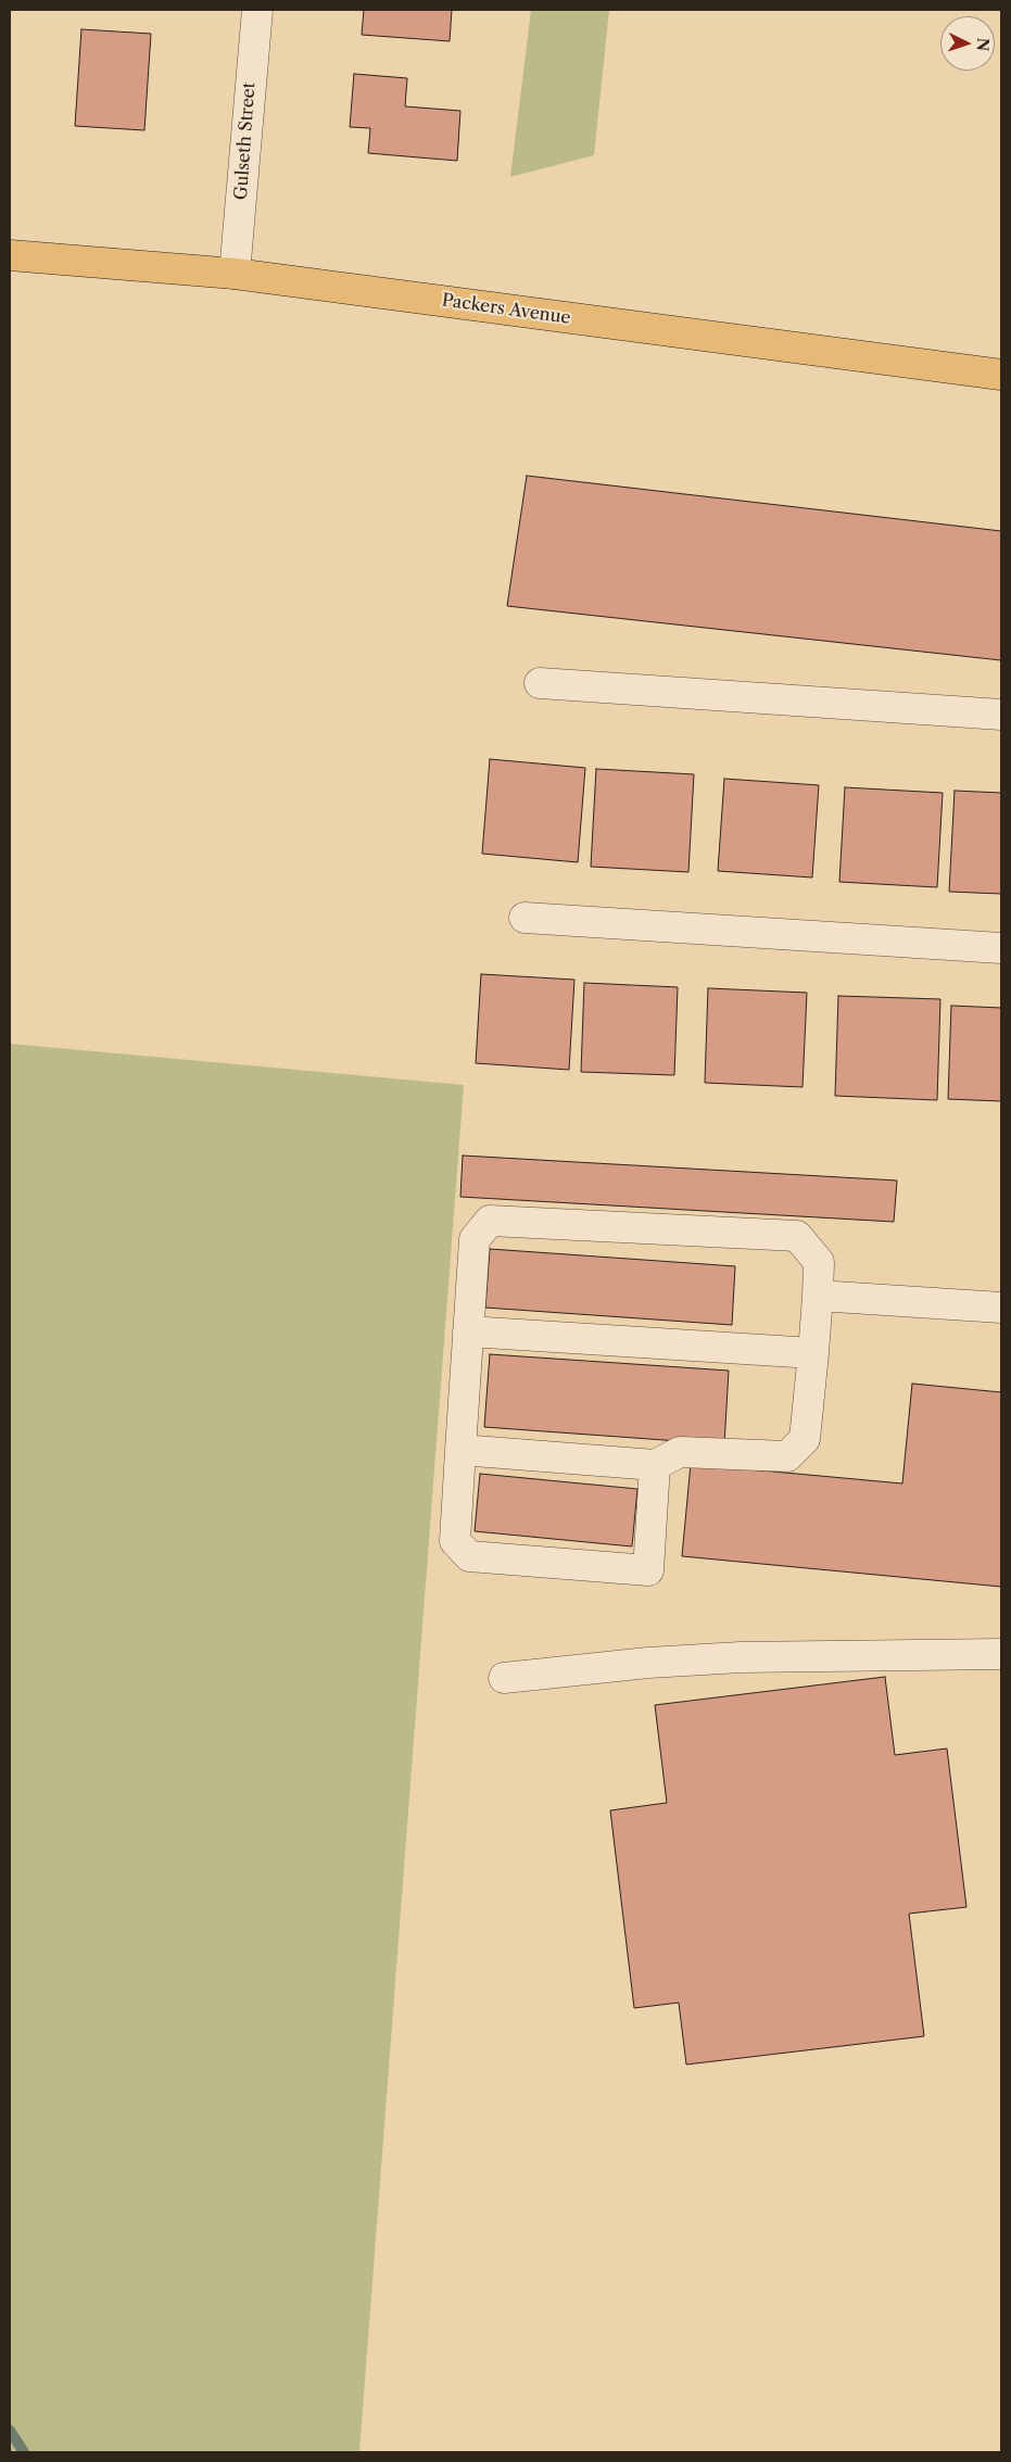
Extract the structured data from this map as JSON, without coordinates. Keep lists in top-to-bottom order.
{
  "streets": {
    "main road": ["Packers Avenue"],
    "street": ["Gulseth Street"]
  },
  "crossings": [
    ["Gulseth Street", "Packers Avenue"]
  ],
  "north": "right"
}
